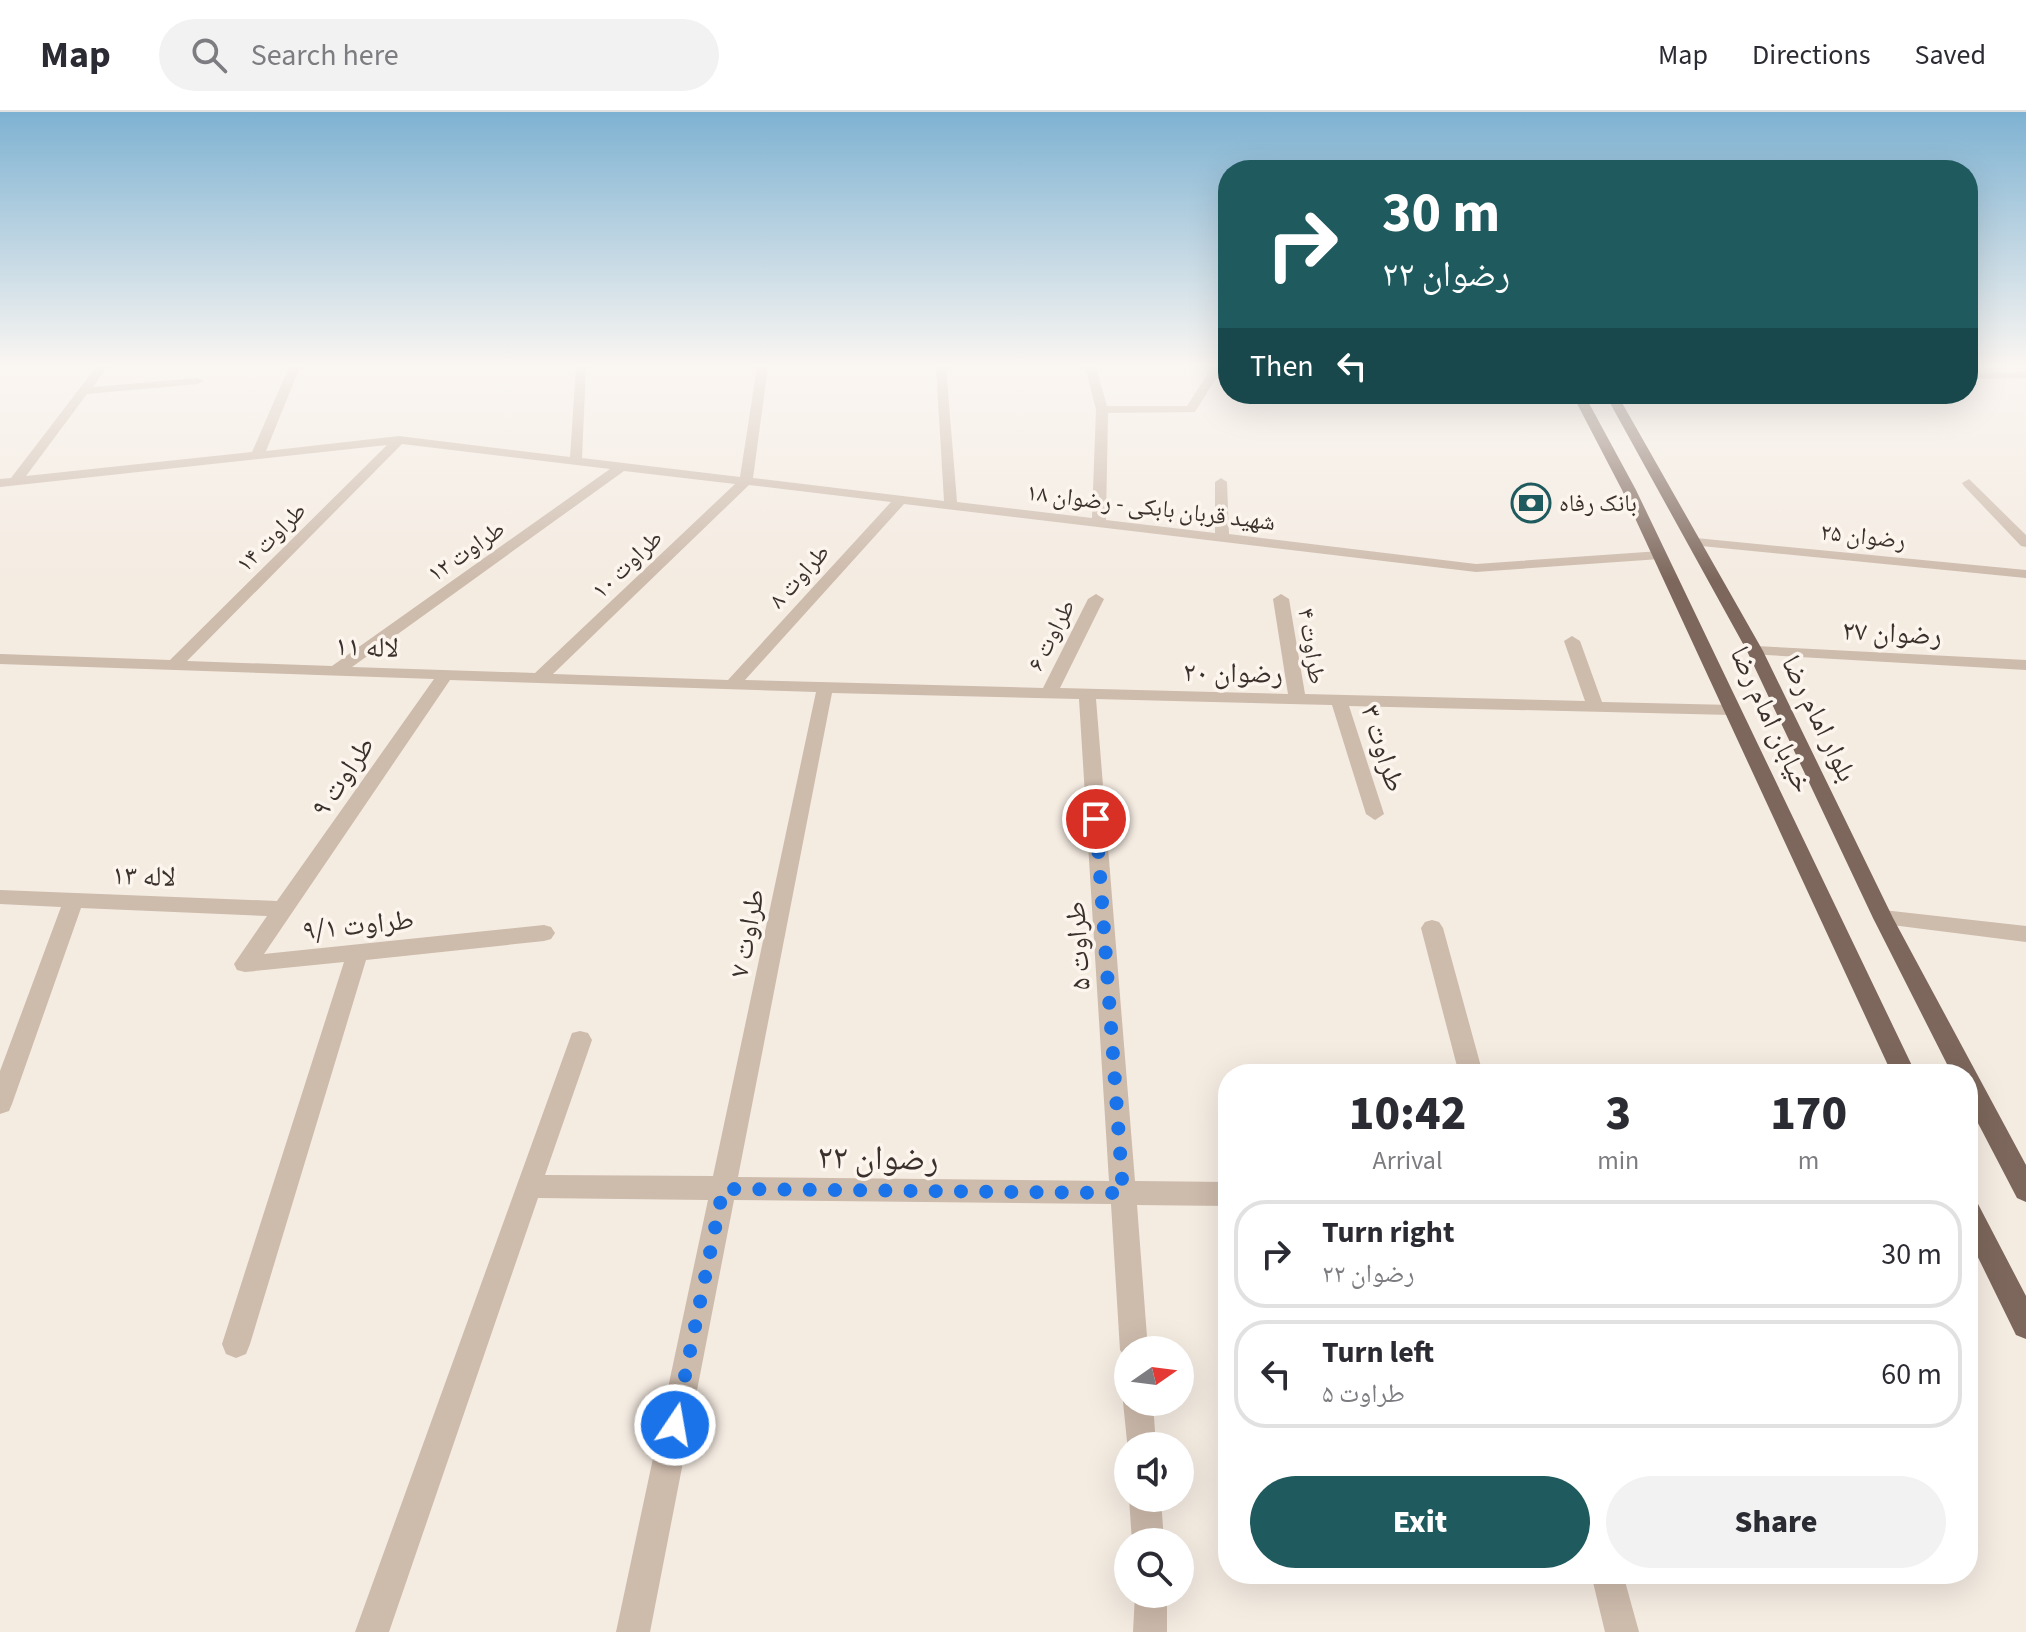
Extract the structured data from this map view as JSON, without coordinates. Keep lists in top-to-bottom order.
{
  "streets": {
    "main road": ["بلوار امام رضا", "خیابان امام رضا"],
    "street": [
      "شهید قربان بابکی - رضوان ۱۸",
      "رضوان ۲۵",
      "طراوت ۱۴",
      "طراوت ۱۲",
      "طراوت ۱۰",
      "طراوت ۸",
      "رضوان ۲۷",
      "طراوت ۶",
      "لاله ۱۱",
      "طراوت ۴",
      "رضوان ۲۰",
      "طراوت ۳",
      "طراوت ۹",
      "لاله ۱۳",
      "طراوت ۹/۱",
      "طراوت ۷",
      "طراوت ۵",
      "رضوان ۲۲"
    ]
  },
  "crossings": [
    ["شهید قربان بابکی - رضوان ۱۸", "طراوت ۱۴"],
    ["شهید قربان بابکی - رضوان ۱۸", "طراوت ۱۲"],
    ["شهید قربان بابکی - رضوان ۱۸", "طراوت ۱۰"],
    ["شهید قربان بابکی - رضوان ۱۸", "طراوت ۸"],
    ["شهید قربان بابکی - رضوان ۱۸", "خیابان امام رضا"],
    ["رضوان ۲۵", "بلوار امام رضا"],
    ["طراوت ۱۴", "لاله ۱۱"],
    ["طراوت ۱۲", "لاله ۱۱"],
    ["طراوت ۱۰", "لاله ۱۱"],
    ["طراوت ۸", "لاله ۱۱"],
    ["طراوت ۸", "رضوان ۲۰"],
    ["رضوان ۲۷", "بلوار امام رضا"],
    ["طراوت ۶", "رضوان ۲۰"],
    ["لاله ۱۱", "رضوان ۲۰"],
    ["لاله ۱۱", "طراوت ۹"],
    ["طراوت ۴", "رضوان ۲۰"],
    ["رضوان ۲۰", "خیابان امام رضا"],
    ["رضوان ۲۰", "طراوت ۳"],
    ["رضوان ۲۰", "طراوت ۷"],
    ["رضوان ۲۰", "طراوت ۵"],
    ["طراوت ۹", "لاله ۱۳"],
    ["طراوت ۹", "طراوت ۹/۱"],
    ["لاله ۱۳", "طراوت ۹/۱"],
    ["طراوت ۷", "رضوان ۲۲"],
    ["طراوت ۵", "رضوان ۲۲"]
  ],
  "places": {
    "bank": ["بانک رفاه"]
  },
  "north": "right",
  "page": {
    "header": "Map",
    "search": "Search here",
    "nav": ["Map", "Directions", "Saved"],
    "turn": ["30 m", "رضوان ۲۲"],
    "then": "Then",
    "eta": [
      "10:42",
      "Arrival",
      "3",
      "min",
      "170",
      "m"
    ],
    "list": [
      {
        "name": "Turn right",
        "note": "رضوان ۲۲",
        "value": "30 m"
      },
      {
        "name": "Turn left",
        "note": "طراوت ۵",
        "value": "60 m"
      }
    ],
    "buttons": ["Exit", "Share"]
  }
}
